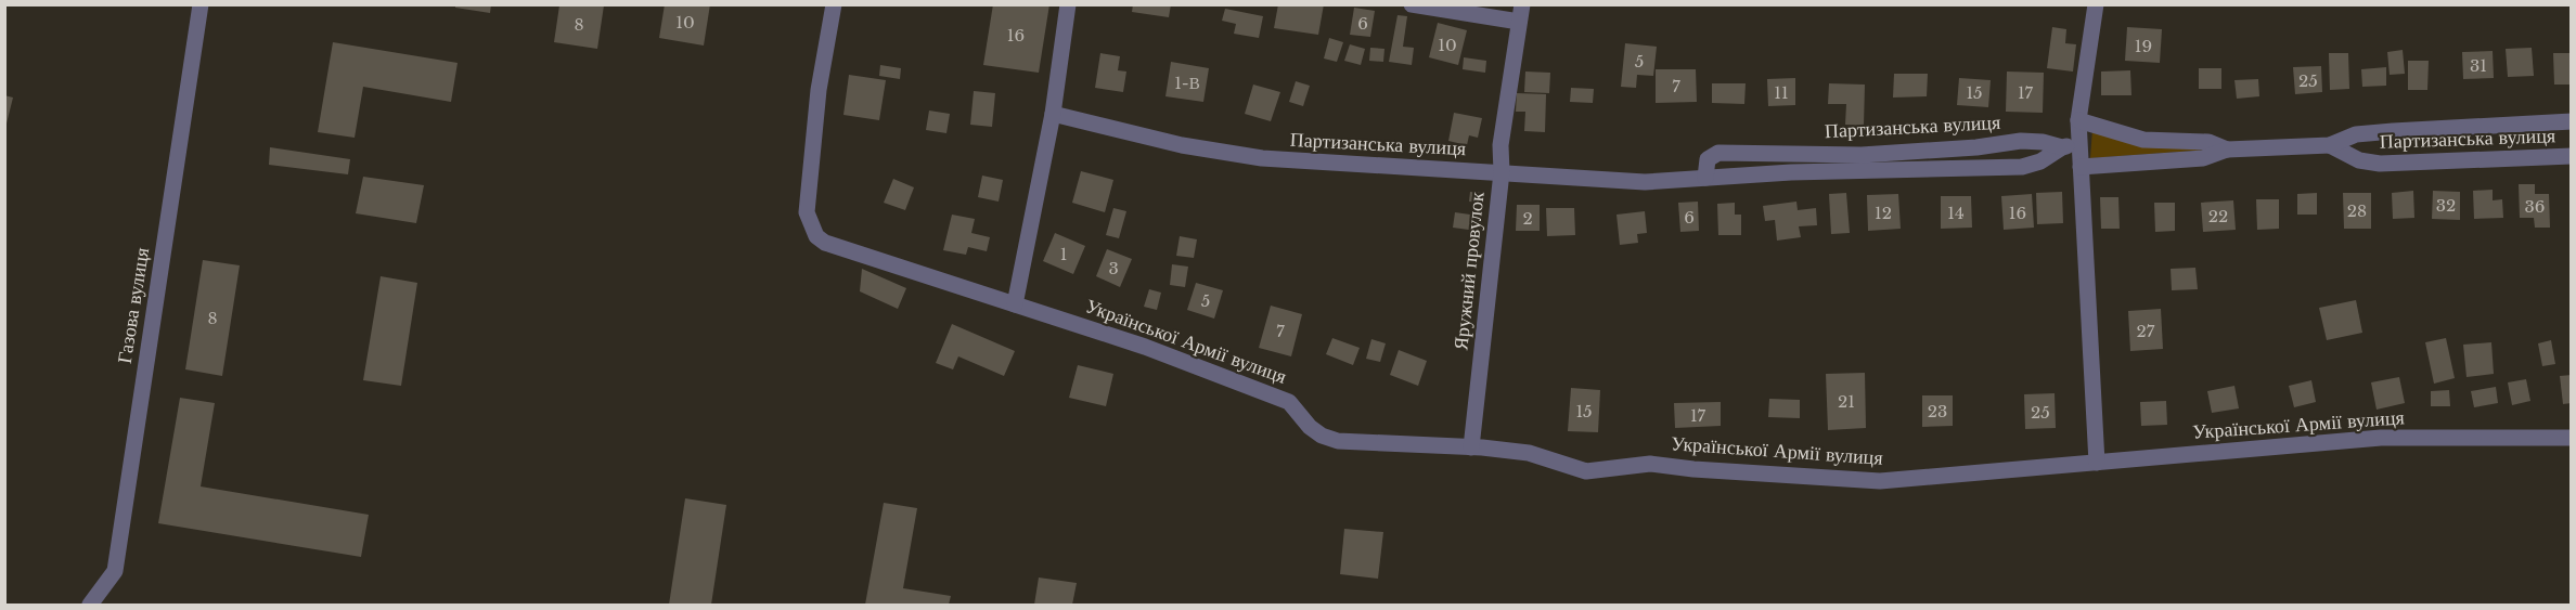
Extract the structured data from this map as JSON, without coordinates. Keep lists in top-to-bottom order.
{
  "streets": {
    "street": [
      "Партизанська вулиця",
      "Яружний провулок",
      "Газова вулиця",
      "Української Армії вулиця"
    ]
  },
  "crossings": [
    ["Партизанська вулиця", "Яружний провулок"],
    ["Яружний провулок", "Української Армії вулиця"]
  ],
  "house_numbers": [
    "10",
    "6",
    "8",
    "16",
    "10",
    "19",
    "5",
    "31",
    "25",
    "1-В",
    "7",
    "11",
    "15",
    "17",
    "32",
    "36",
    "28",
    "12",
    "14",
    "16",
    "22",
    "6",
    "2",
    "1",
    "3",
    "5",
    "8",
    "7",
    "27",
    "21",
    "15",
    "23",
    "25",
    "17"
  ]
}
